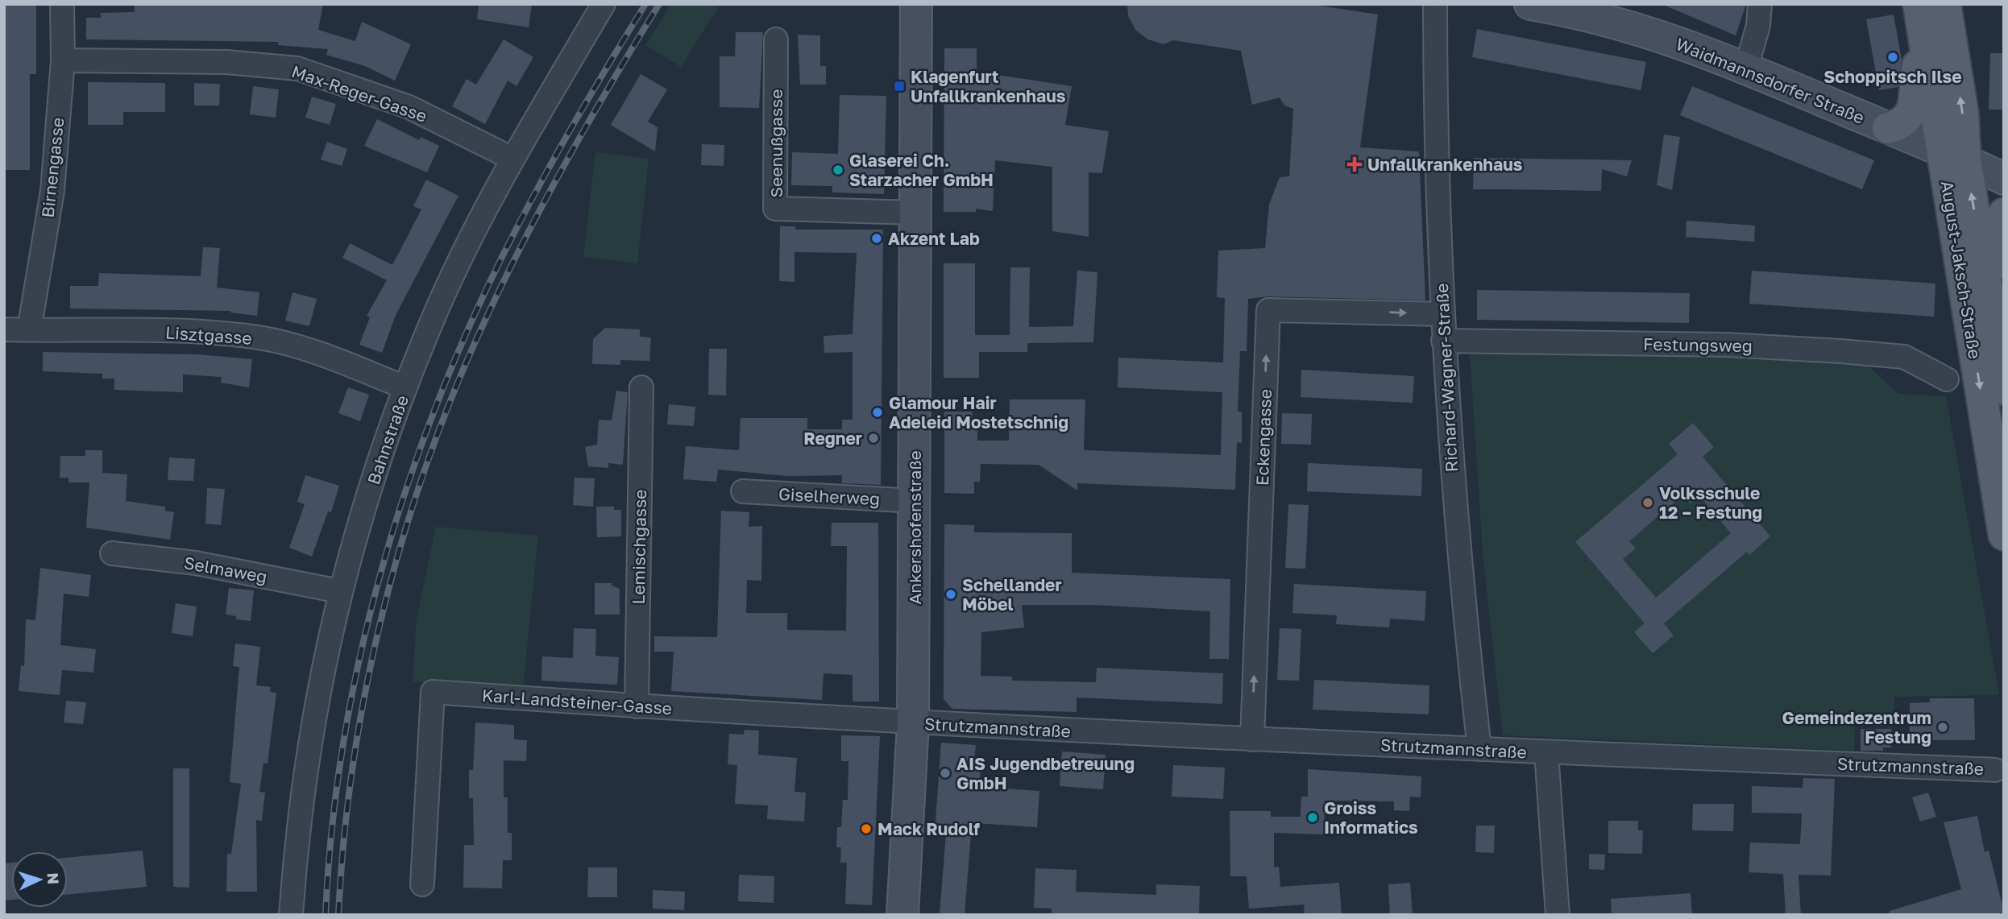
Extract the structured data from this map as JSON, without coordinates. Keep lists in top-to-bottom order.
{
  "streets": {
    "main road": ["August-Jaksch-Straße"],
    "street": [
      "Waidmannsdorfer Straße",
      "Max-Reger-Gasse",
      "Seenußgasse",
      "Birnengasse",
      "Lisztgasse",
      "Festungsweg",
      "Richard-Wagner-Straße",
      "Eckengasse",
      "Bahnstraße",
      "Giselherweg",
      "Ankershofenstraße",
      "Lemischgasse",
      "Selmaweg",
      "Karl-Landsteiner-Gasse",
      "Strutzmannstraße"
    ]
  },
  "crossings": [
    ["Waidmannsdorfer Straße", "August-Jaksch-Straße"],
    ["Max-Reger-Gasse", "Birnengasse"],
    ["Max-Reger-Gasse", "Bahnstraße"],
    ["Seenußgasse", "Ankershofenstraße"],
    ["Birnengasse", "Lisztgasse"],
    ["Lisztgasse", "Bahnstraße"],
    ["Festungsweg", "Richard-Wagner-Straße"],
    ["Richard-Wagner-Straße", "Eckengasse"],
    ["Richard-Wagner-Straße", "Strutzmannstraße"],
    ["Eckengasse", "Strutzmannstraße"],
    ["Bahnstraße", "Selmaweg"],
    ["Giselherweg", "Ankershofenstraße"],
    ["Ankershofenstraße", "Karl-Landsteiner-Gasse"],
    ["Ankershofenstraße", "Strutzmannstraße"],
    ["Lemischgasse", "Karl-Landsteiner-Gasse"],
    ["Karl-Landsteiner-Gasse", "Strutzmannstraße"]
  ],
  "places": {
    "other": [
      "Schoppitsch Ilse",
      "Glaserei Ch. Starzacher GmbH",
      "Akzent Lab",
      "Glamour Hair Adeleid Mostetschnig",
      "Regner",
      "Volksschule 12 – Festung",
      "Schellander Möbel",
      "Gemeindezentrum Festung",
      "AIS Jugendbetreuung GmbH",
      "Groiss Informatics",
      "Mack Rudolf"
    ],
    "transit": ["Klagenfurt Unfallkrankenhaus"],
    "health": ["Unfallkrankenhaus"]
  },
  "north": "right"
}
